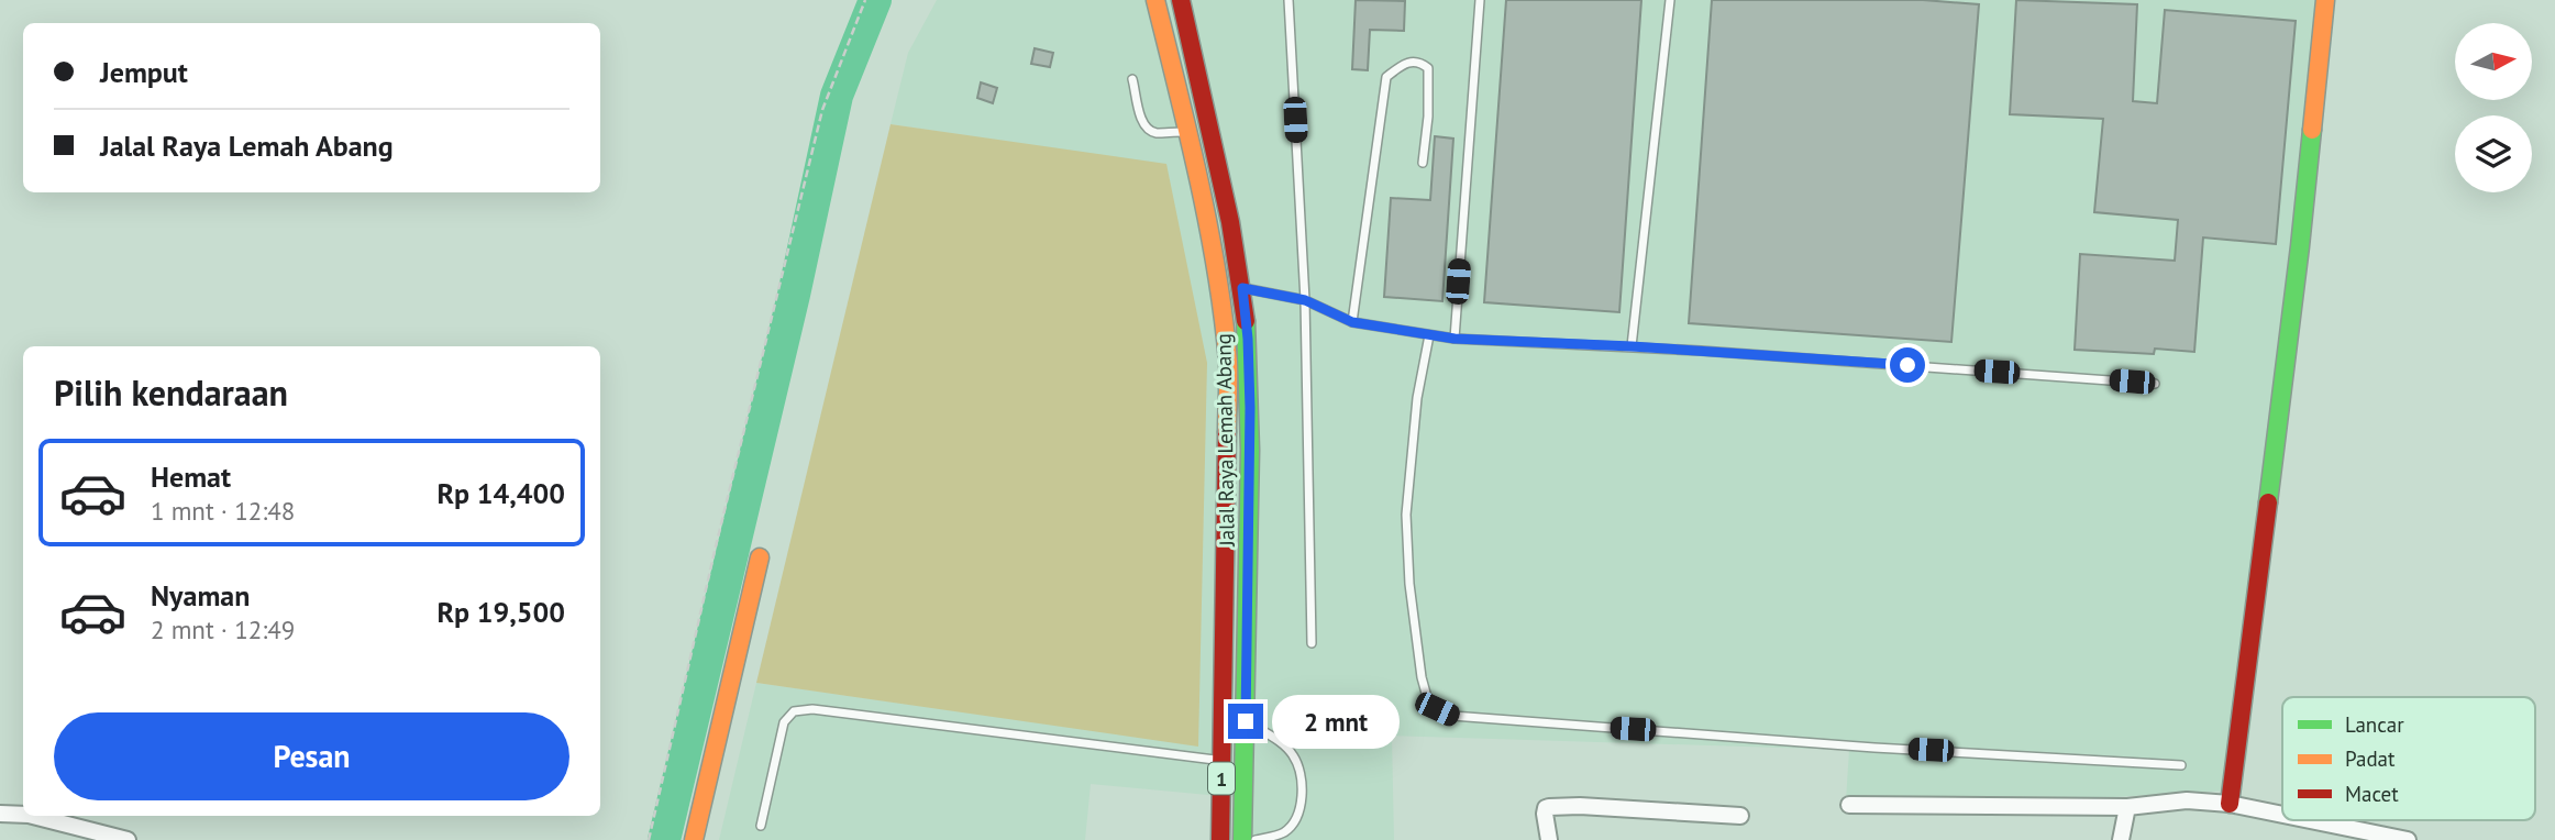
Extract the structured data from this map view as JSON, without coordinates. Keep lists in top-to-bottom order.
{
  "streets": {
    "main road": ["Jalal Raya Lemah Abang", "1"]
  },
  "legend": ["Lancar", "Padat", "Macet"],
  "north": "right",
  "page": {
    "banner": ["Jemput", "Jalal Raya Lemah Abang"],
    "heading": "Pilih kendaraan",
    "list": [
      {
        "name": "Hemat",
        "note": "1 mnt · 12:48",
        "value": "Rp 14,400"
      },
      {
        "name": "Nyaman",
        "note": "2 mnt · 12:49",
        "value": "Rp 19,500"
      }
    ],
    "bubble": "2 mnt",
    "buttons": "Pesan"
  }
}
